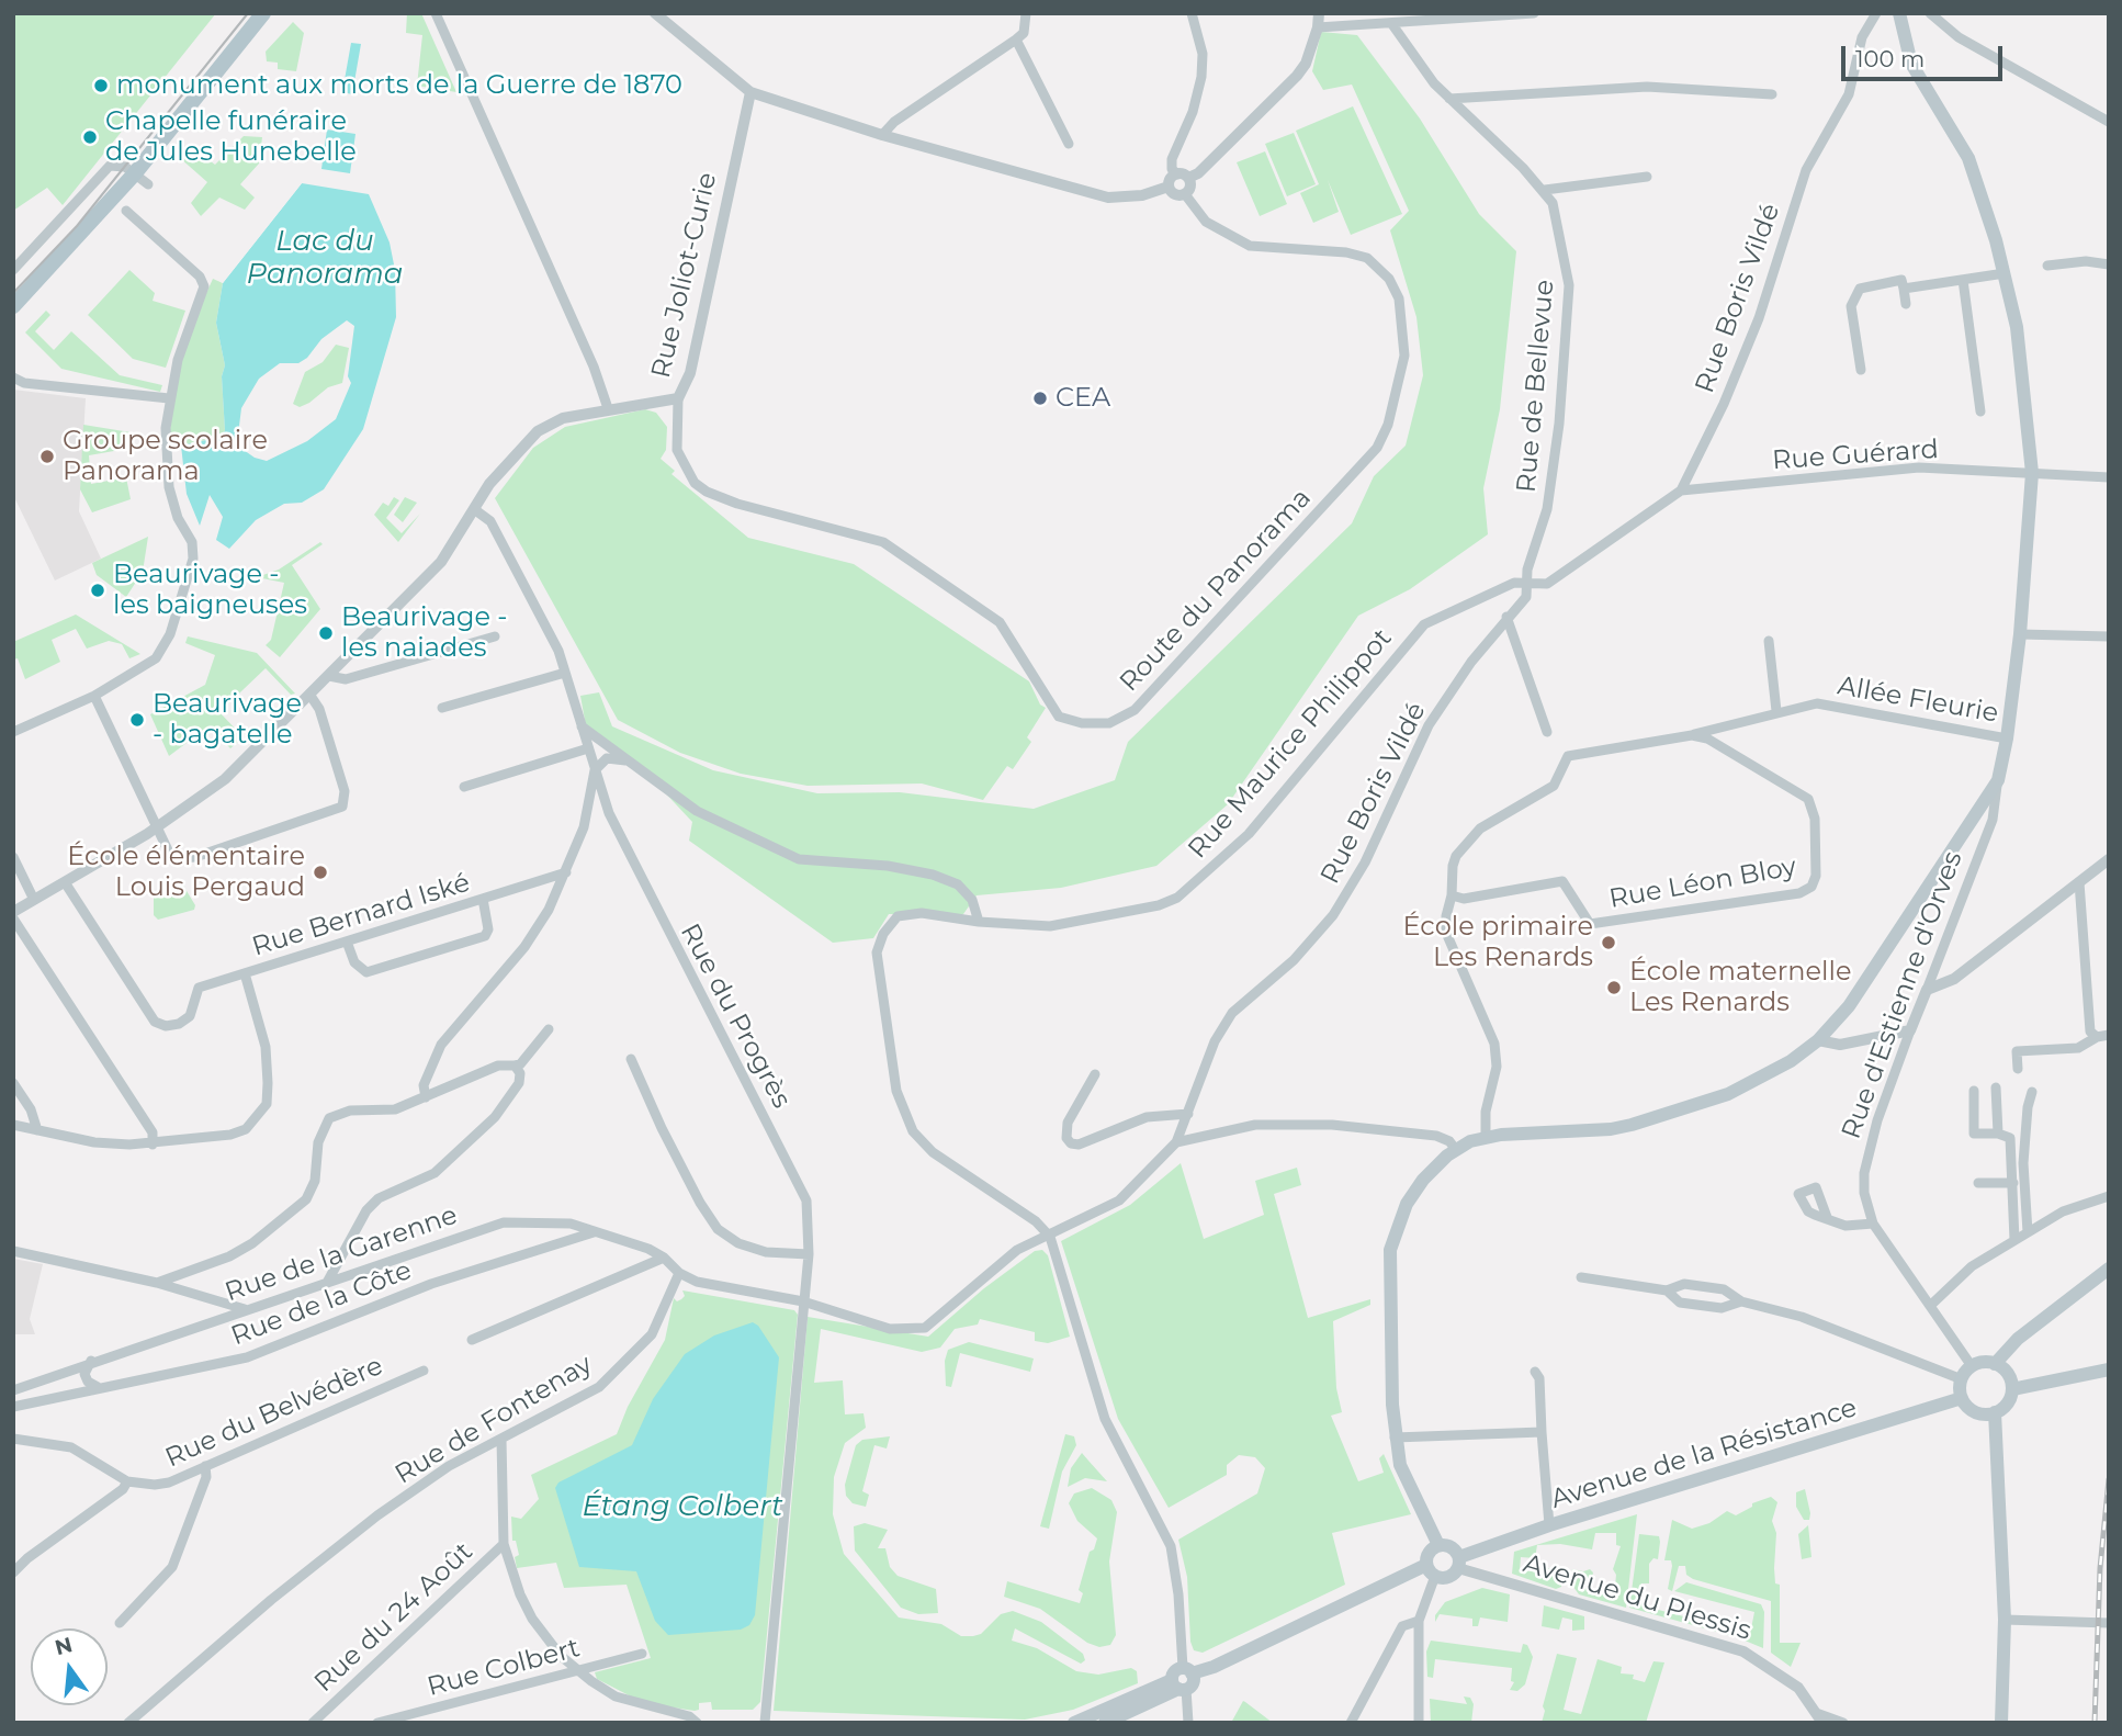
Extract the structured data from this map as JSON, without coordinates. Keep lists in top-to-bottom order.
{
  "streets": {
    "main road": ["Rue d'Estienne d'Orves", "Avenue de la Résistance"],
    "street": [
      "Rue Joliot-Curie",
      "Rue Boris Vildé",
      "Rue de Bellevue",
      "Rue Guérard",
      "Route du Panorama",
      "Allée Fleurie",
      "Rue Maurice Philippot",
      "Rue Léon Bloy",
      "Rue Bernard Iské",
      "Rue du Progrès",
      "Rue de la Garenne",
      "Rue de la Côte",
      "Rue du Belvédère",
      "Rue de Fontenay",
      "Avenue du Plessis",
      "Rue du 24 Août",
      "Rue Colbert"
    ]
  },
  "crossings": [
    ["Rue Joliot-Curie", "Route du Panorama"],
    ["Rue Joliot-Curie", "Rue du Progrès"],
    ["Rue Boris Vildé", "Rue de Bellevue"],
    ["Rue Boris Vildé", "Rue Guérard"],
    ["Rue Boris Vildé", "Rue Maurice Philippot"],
    ["Rue de Bellevue", "Rue Maurice Philippot"],
    ["Rue Guérard", "Rue d'Estienne d'Orves"],
    ["Allée Fleurie", "Rue Léon Bloy"],
    ["Allée Fleurie", "Rue d'Estienne d'Orves"],
    ["Rue d'Estienne d'Orves", "Avenue de la Résistance"],
    ["Rue de la Garenne", "Rue de la Côte"],
    ["Rue de la Garenne", "Rue de Fontenay"],
    ["Avenue de la Résistance", "Avenue du Plessis"]
  ],
  "water": ["Lac du Panorama", "Étang Colbert"],
  "places": [
    "monument aux morts de la Guerre de 1870",
    "Chapelle funéraire de Jules Hunebelle",
    "CEA",
    "Groupe scolaire Panorama",
    "Beaurivage - les baigneuses",
    "Beaurivage - les naiades",
    "Beaurivage - bagatelle",
    "École élémentaire Louis Pergaud",
    "École primaire Les Renards",
    "École maternelle Les Renards"
  ],
  "scale_bar": "100 m",
  "north": "top"
}
